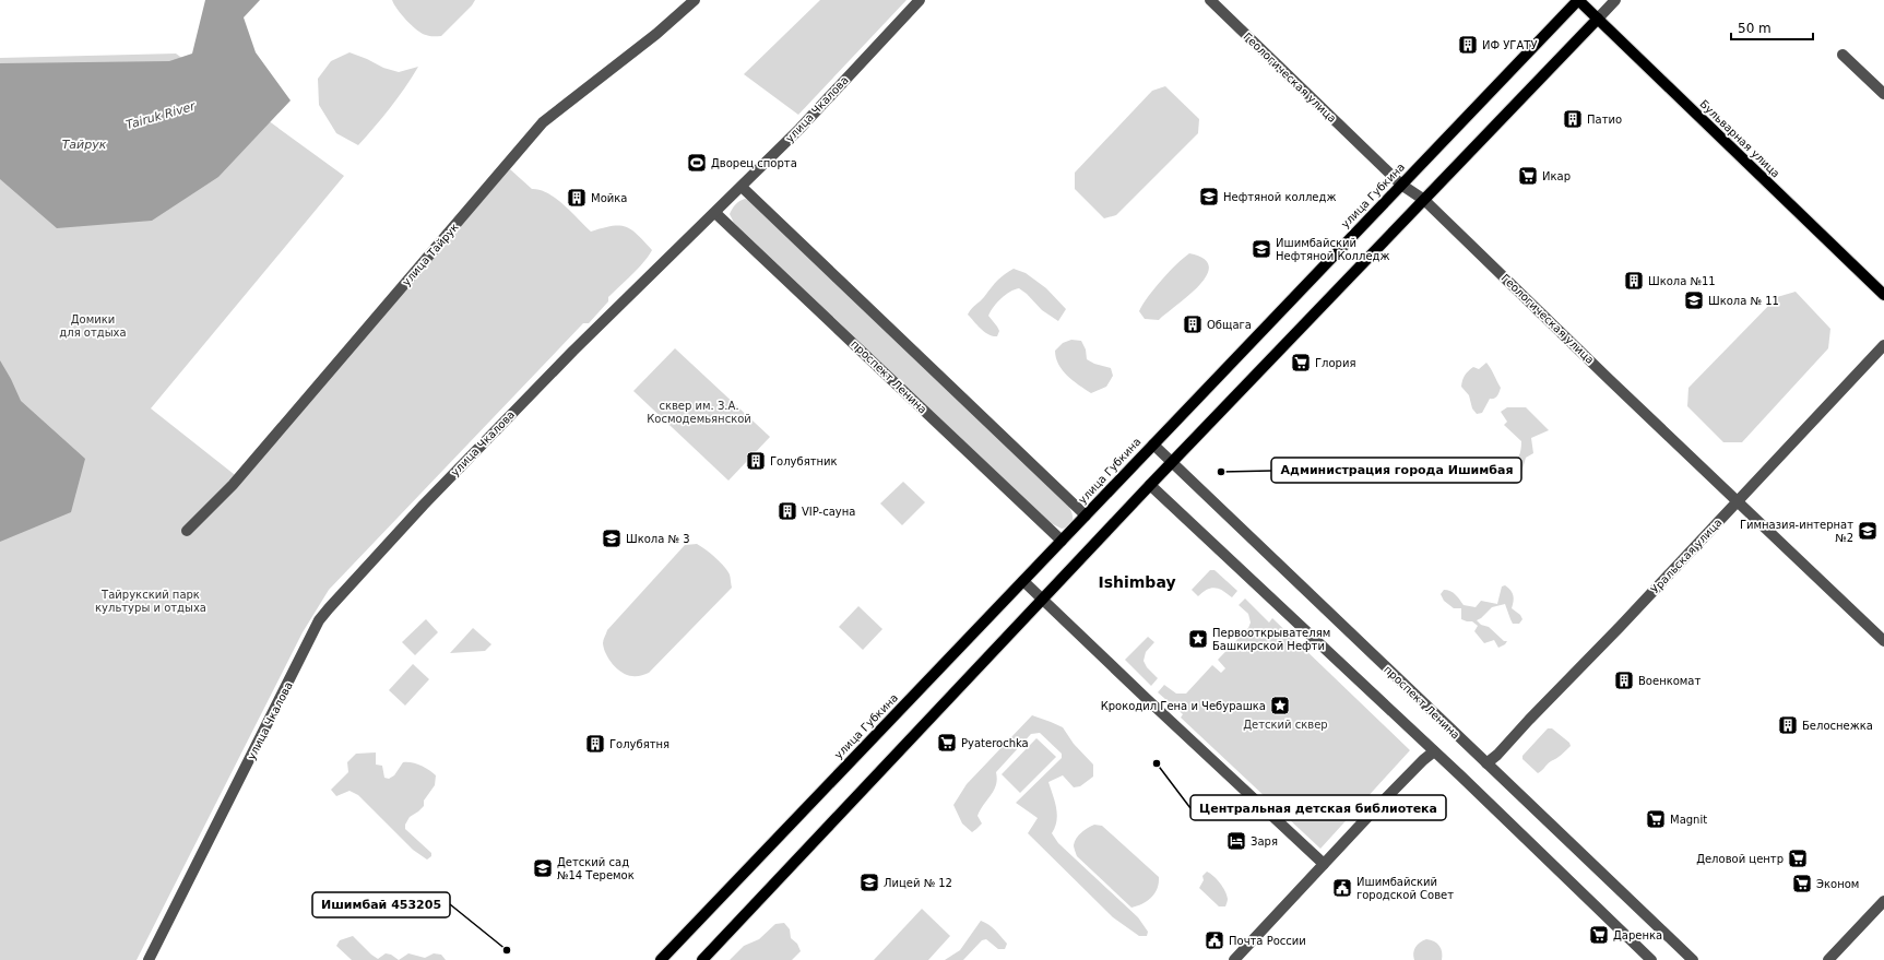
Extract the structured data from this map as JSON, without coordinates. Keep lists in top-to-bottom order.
{
  "streets": {
    "main road": ["Бульварная улица", "улица Губкина"],
    "street": [
      "Геологическая улица",
      "улица Чкалова",
      "улица Тайрук",
      "проспект Ленина",
      "Уральская улица"
    ]
  },
  "crossings": [
    ["Геологическая улица", "улица Губкина"],
    ["Геологическая улица", "Уральская улица"],
    ["улица Чкалова", "проспект Ленина"],
    ["Бульварная улица", "улица Губкина"],
    ["улица Губкина", "проспект Ленина"],
    ["проспект Ленина", "Уральская улица"]
  ],
  "districts": ["Ishimbay"],
  "water": ["Tairuk River", "Тайрук"],
  "parks": [
    "Домики для отдыха",
    "сквер им. З.А. Космодемьянской",
    "Тайрукский парк культуры и отдыха",
    "Детский сквер"
  ],
  "places": {
    "building": [
      "ИФ УГАТУ",
      "Патио",
      "Мойка",
      "Школа №11",
      "Общага",
      "Голубятник",
      "VIP-сауна",
      "Военкомат",
      "Белоснежка",
      "Голубятня"
    ],
    "sports": ["Дворец спорта"],
    "supermarket": [
      "Икар",
      "Глория",
      "Pyaterochka",
      "Magnit",
      "Деловой центр",
      "Эконом",
      "Даренка"
    ],
    "school or university": [
      "Нефтяной колледж",
      "Ишимбайский Нефтяной Колледж",
      "Школа № 11",
      "Гимназия-интернат №2",
      "Школа № 3",
      "Детский сад №14 Теремок",
      "Лицей № 12"
    ],
    "other": ["Администрация города Ишимбая", "Центральная детская библиотека", "Ишимбай 453205"],
    "place": ["Первооткрывателям Башкирской Нефти", "Крокодил Гена и Чебурашка"],
    "hotel": ["Заря"],
    "public building": ["Ишимбайский городской Совет", "Почта России"]
  },
  "scale_bar": "50 m"
}
